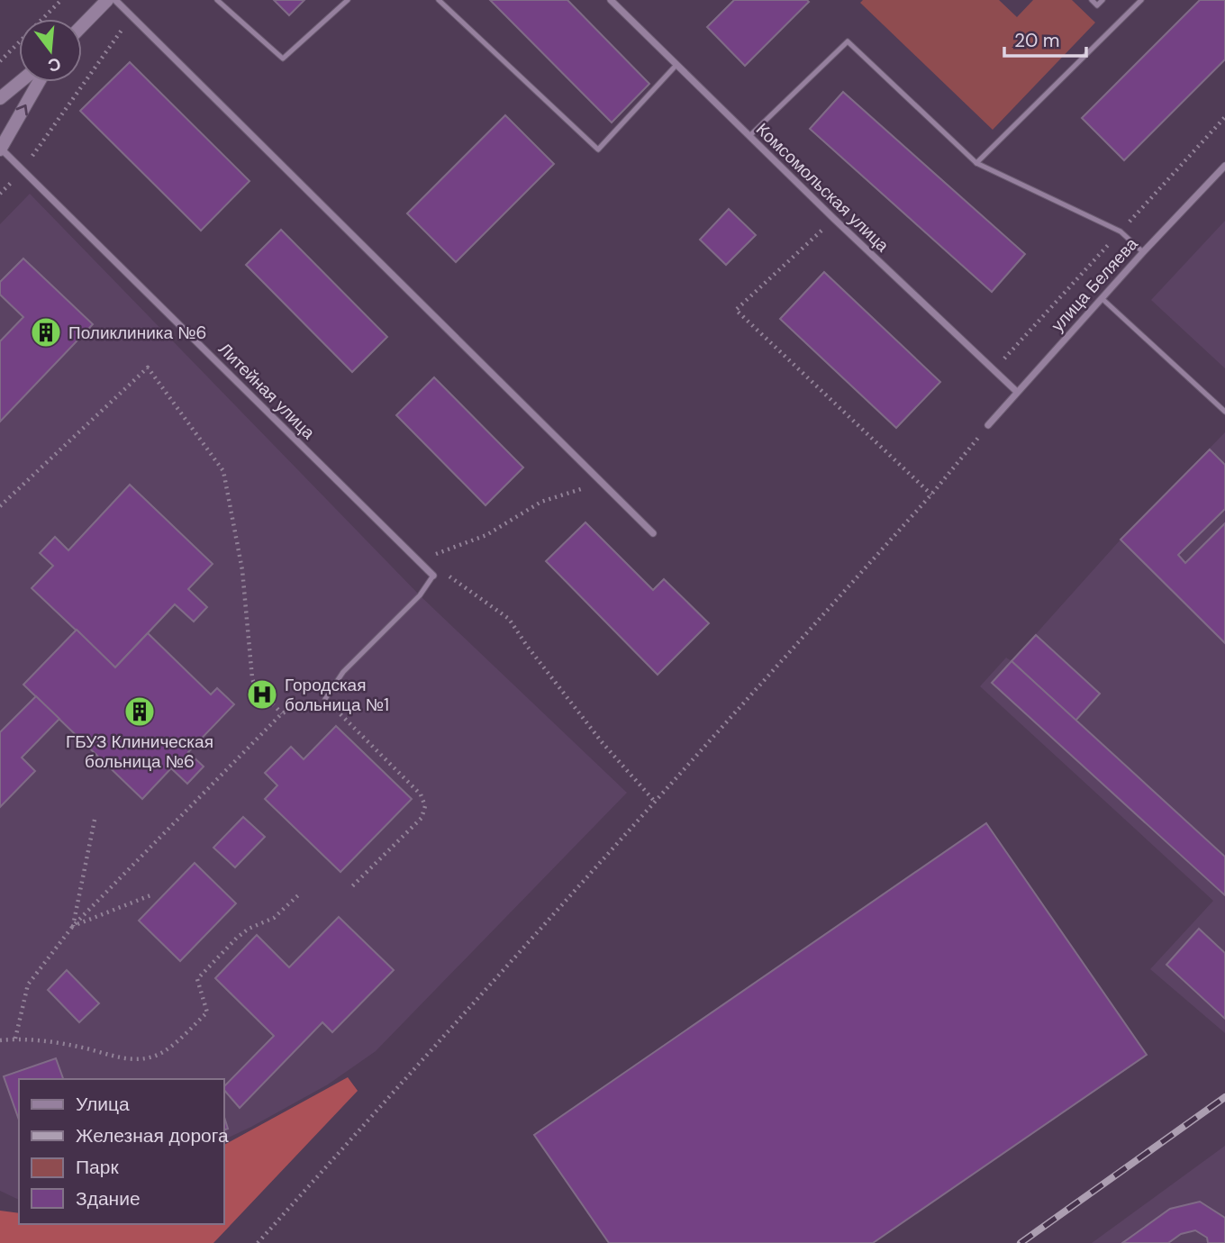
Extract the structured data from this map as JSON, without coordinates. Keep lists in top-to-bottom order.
{
  "streets": {
    "street": ["Комсомольская улица", "улица Беляева", "Литейная улица"]
  },
  "crossings": [
    ["Комсомольская улица", "улица Беляева"]
  ],
  "places": {
    "building": ["Поликлиника №6", "ГБУЗ Клиническая больница №6"],
    "hospital": ["Городская больница №1"]
  },
  "legend": [
    "Улица",
    "Железная дорога",
    "Парк",
    "Здание"
  ],
  "scale_bar": "20 m",
  "north": "bottom"
}
